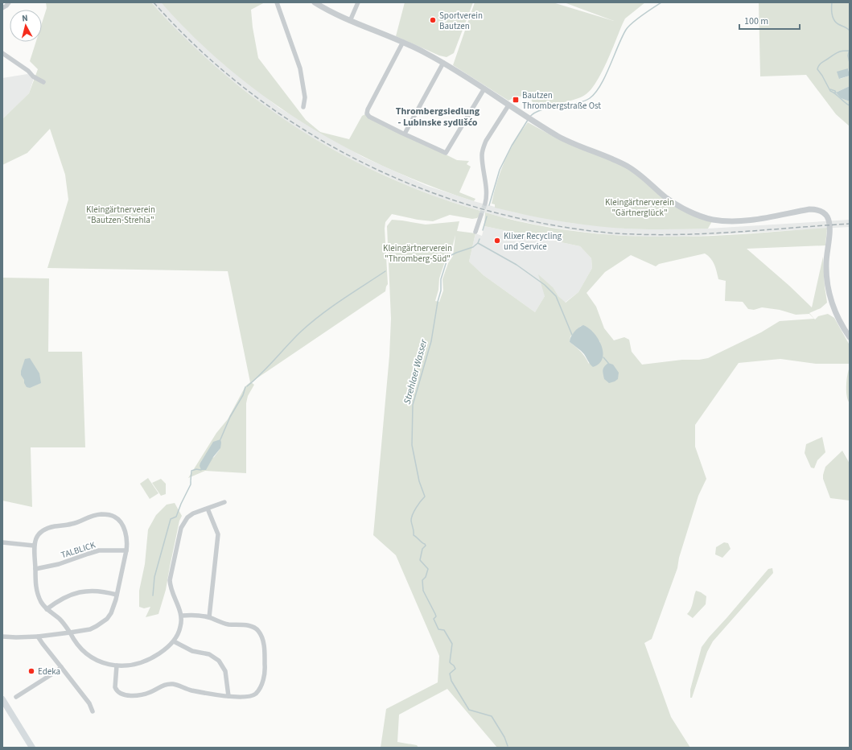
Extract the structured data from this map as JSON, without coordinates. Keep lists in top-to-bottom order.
{
  "streets": {
    "street": ["TALBLICK"]
  },
  "districts": ["Thrombergsiedlung - Lubinske sydlišćo"],
  "water": ["Strehlaer Wasser"],
  "parks": ["Kleingärtnerverein \"Gärtnerglück\"", "Kleingärtnerverein \"Bautzen-Strehla\"", "Kleingärtnerverein \"Thromberg-Süd\""],
  "places": {
    "other": ["Sportverein Bautzen", "Klixer Recycling und Service", "Edeka"],
    "transit": ["Bautzen Thrombergstraße Ost"]
  },
  "scale_bar": "100 m",
  "north": "top"
}
